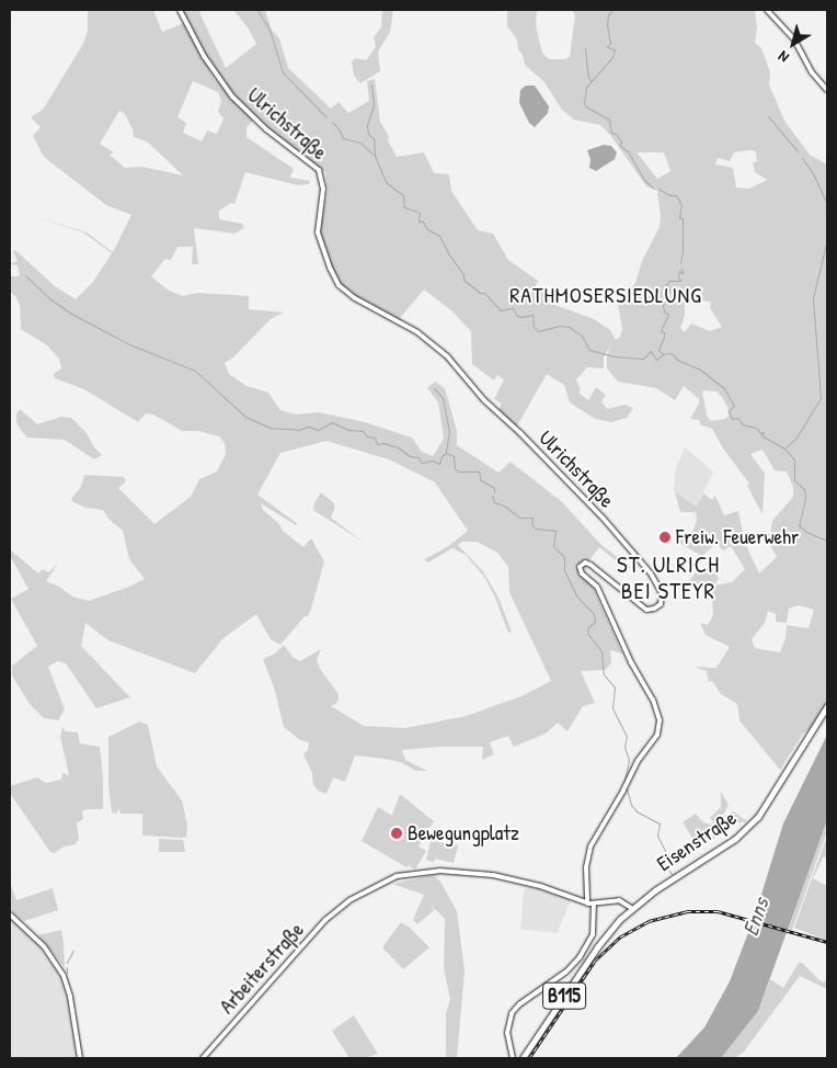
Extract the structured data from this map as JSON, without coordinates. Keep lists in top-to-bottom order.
{
  "streets": {
    "main road": ["Eisenstraße", "B115"],
    "street": ["Ulrichstraße", "Arbeiterstraße"]
  },
  "crossings": [
    ["Ulrichstraße", "Arbeiterstraße"]
  ],
  "districts": ["RATHMOSERSIEDLUNG", "ST. ULRICH BEI STEYR"],
  "water": ["Enns"],
  "places": ["Freiw. Feuerwehr", "Bewegungplatz"],
  "north": "bottom left"
}
